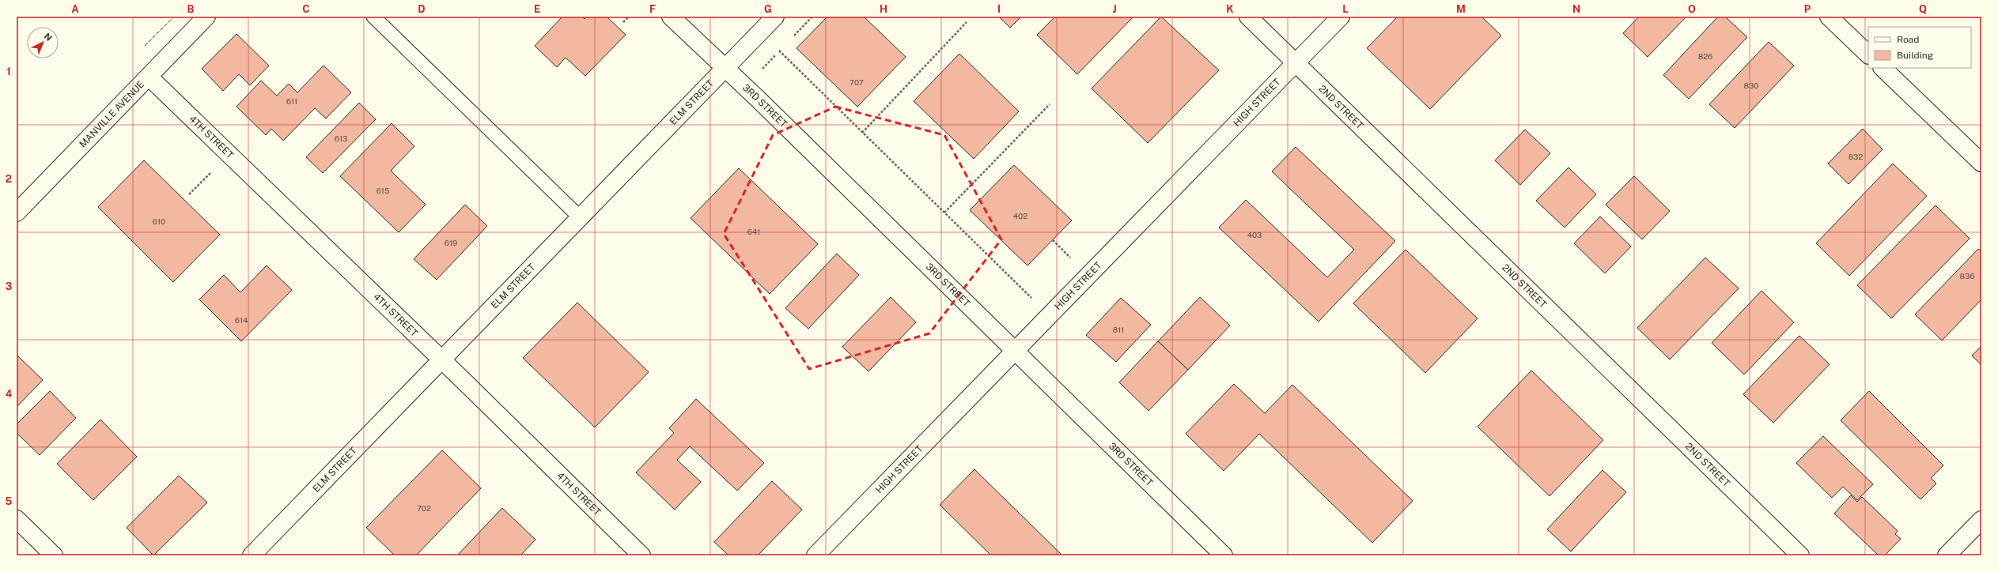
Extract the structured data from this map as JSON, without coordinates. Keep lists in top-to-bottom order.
{
  "streets": {
    "street": [
      "ELM STREET",
      "HIGH STREET",
      "3RD STREET",
      "2ND STREET",
      "MANVILLE AVENUE",
      "4TH STREET"
    ]
  },
  "crossings": [
    ["ELM STREET", "3RD STREET"],
    ["ELM STREET", "4TH STREET"],
    ["HIGH STREET", "3RD STREET"],
    ["HIGH STREET", "2ND STREET"],
    ["MANVILLE AVENUE", "4TH STREET"]
  ],
  "house_numbers": [
    "826",
    "707",
    "830",
    "611",
    "613",
    "832",
    "615",
    "402",
    "610",
    "641",
    "403",
    "619",
    "836",
    "614",
    "811",
    "702"
  ],
  "legend": ["Road", "Building"],
  "north": "top right",
  "grid": {
    "columns": [
      "A",
      "B",
      "C",
      "D",
      "E",
      "F",
      "G",
      "H",
      "I",
      "J",
      "K",
      "L",
      "M",
      "N",
      "O",
      "P",
      "Q"
    ],
    "rows": [
      "1",
      "2",
      "3",
      "4",
      "5"
    ]
  }
}
